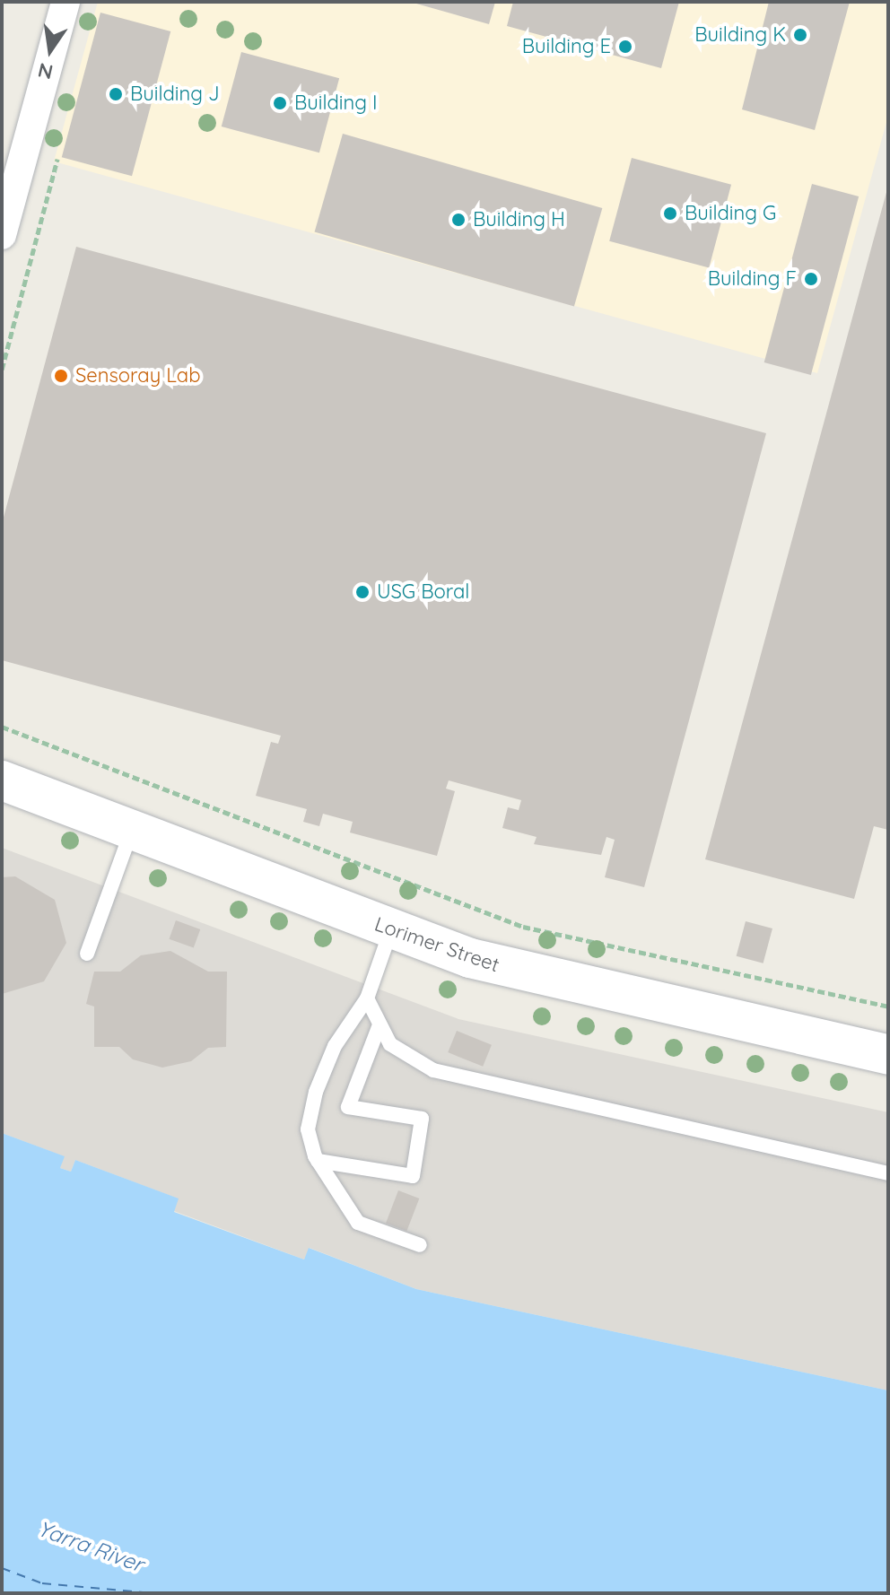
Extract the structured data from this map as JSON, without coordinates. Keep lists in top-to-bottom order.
{
  "streets": {
    "main road": ["Lorimer Street"]
  },
  "water": ["Yarra River"],
  "places": [
    "Building K",
    "Building E",
    "Building J",
    "Building I",
    "Building G",
    "Building H",
    "Building F",
    "Sensoray Lab",
    "USG Boral"
  ],
  "north": "bottom"
}
